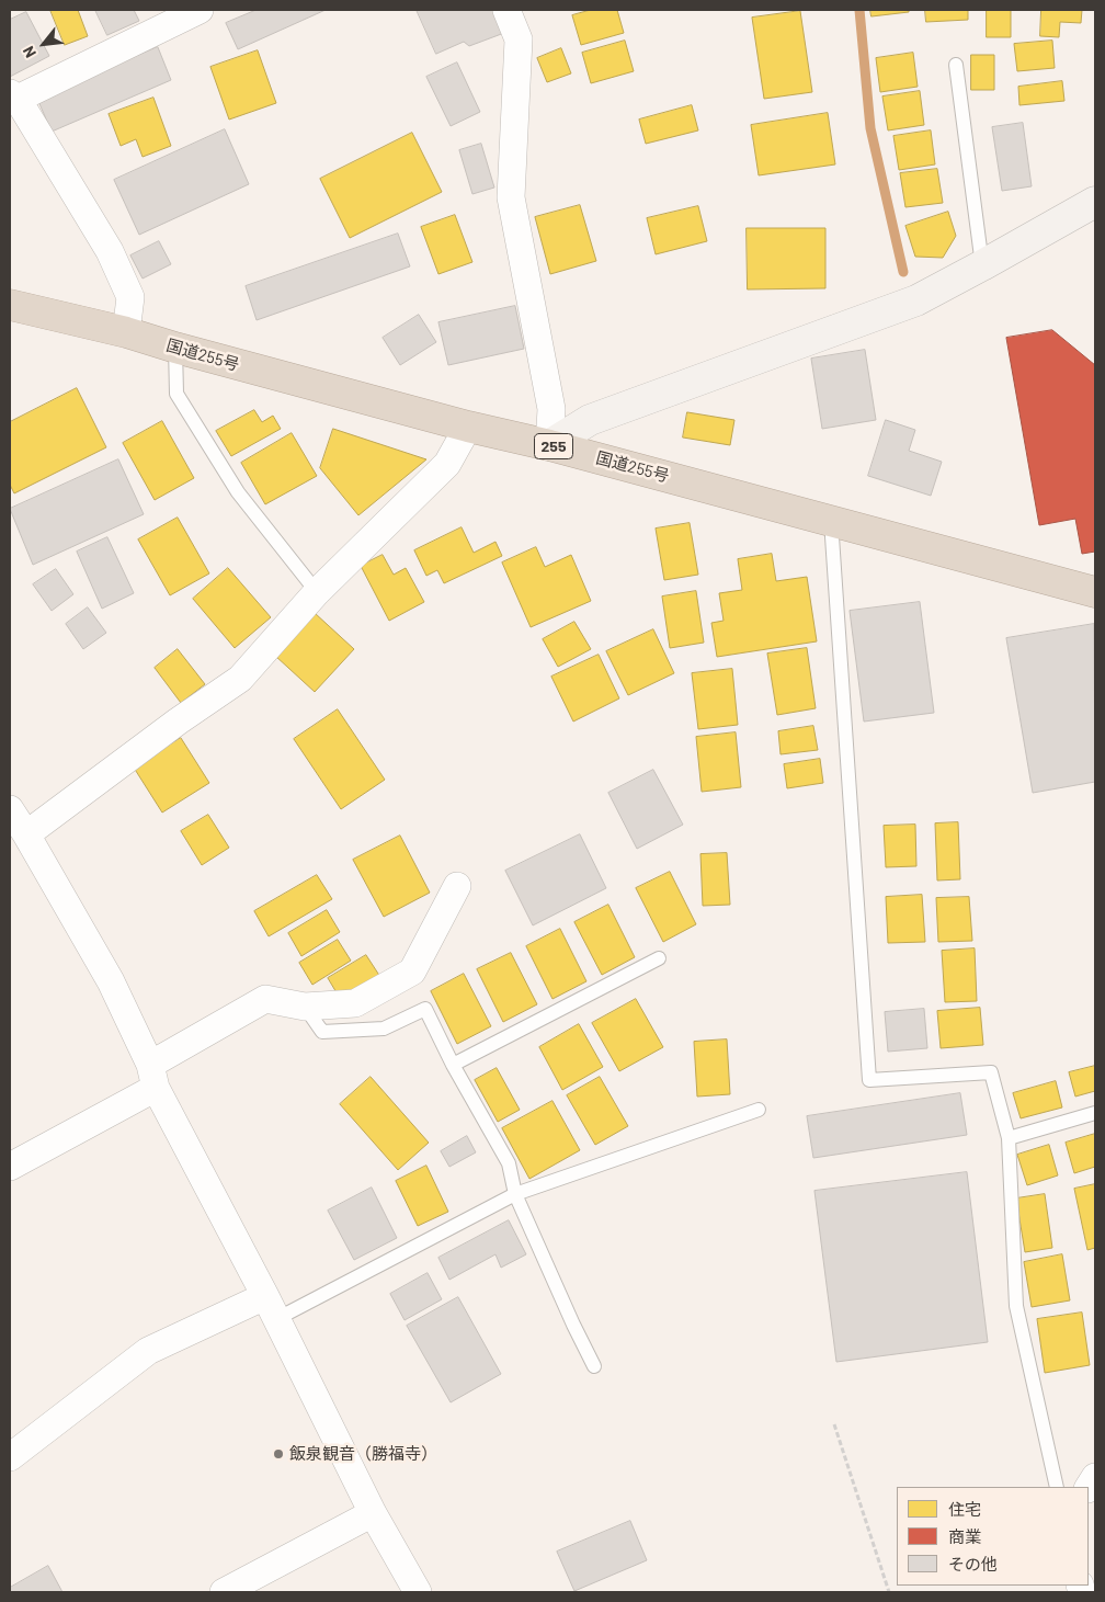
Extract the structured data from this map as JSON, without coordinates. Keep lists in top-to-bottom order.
{
  "streets": {
    "highway": ["国道255号", "255"]
  },
  "places": ["飯泉観音（勝福寺）"],
  "legend": ["住宅", "商業", "その他"],
  "north": "bottom left"
}
